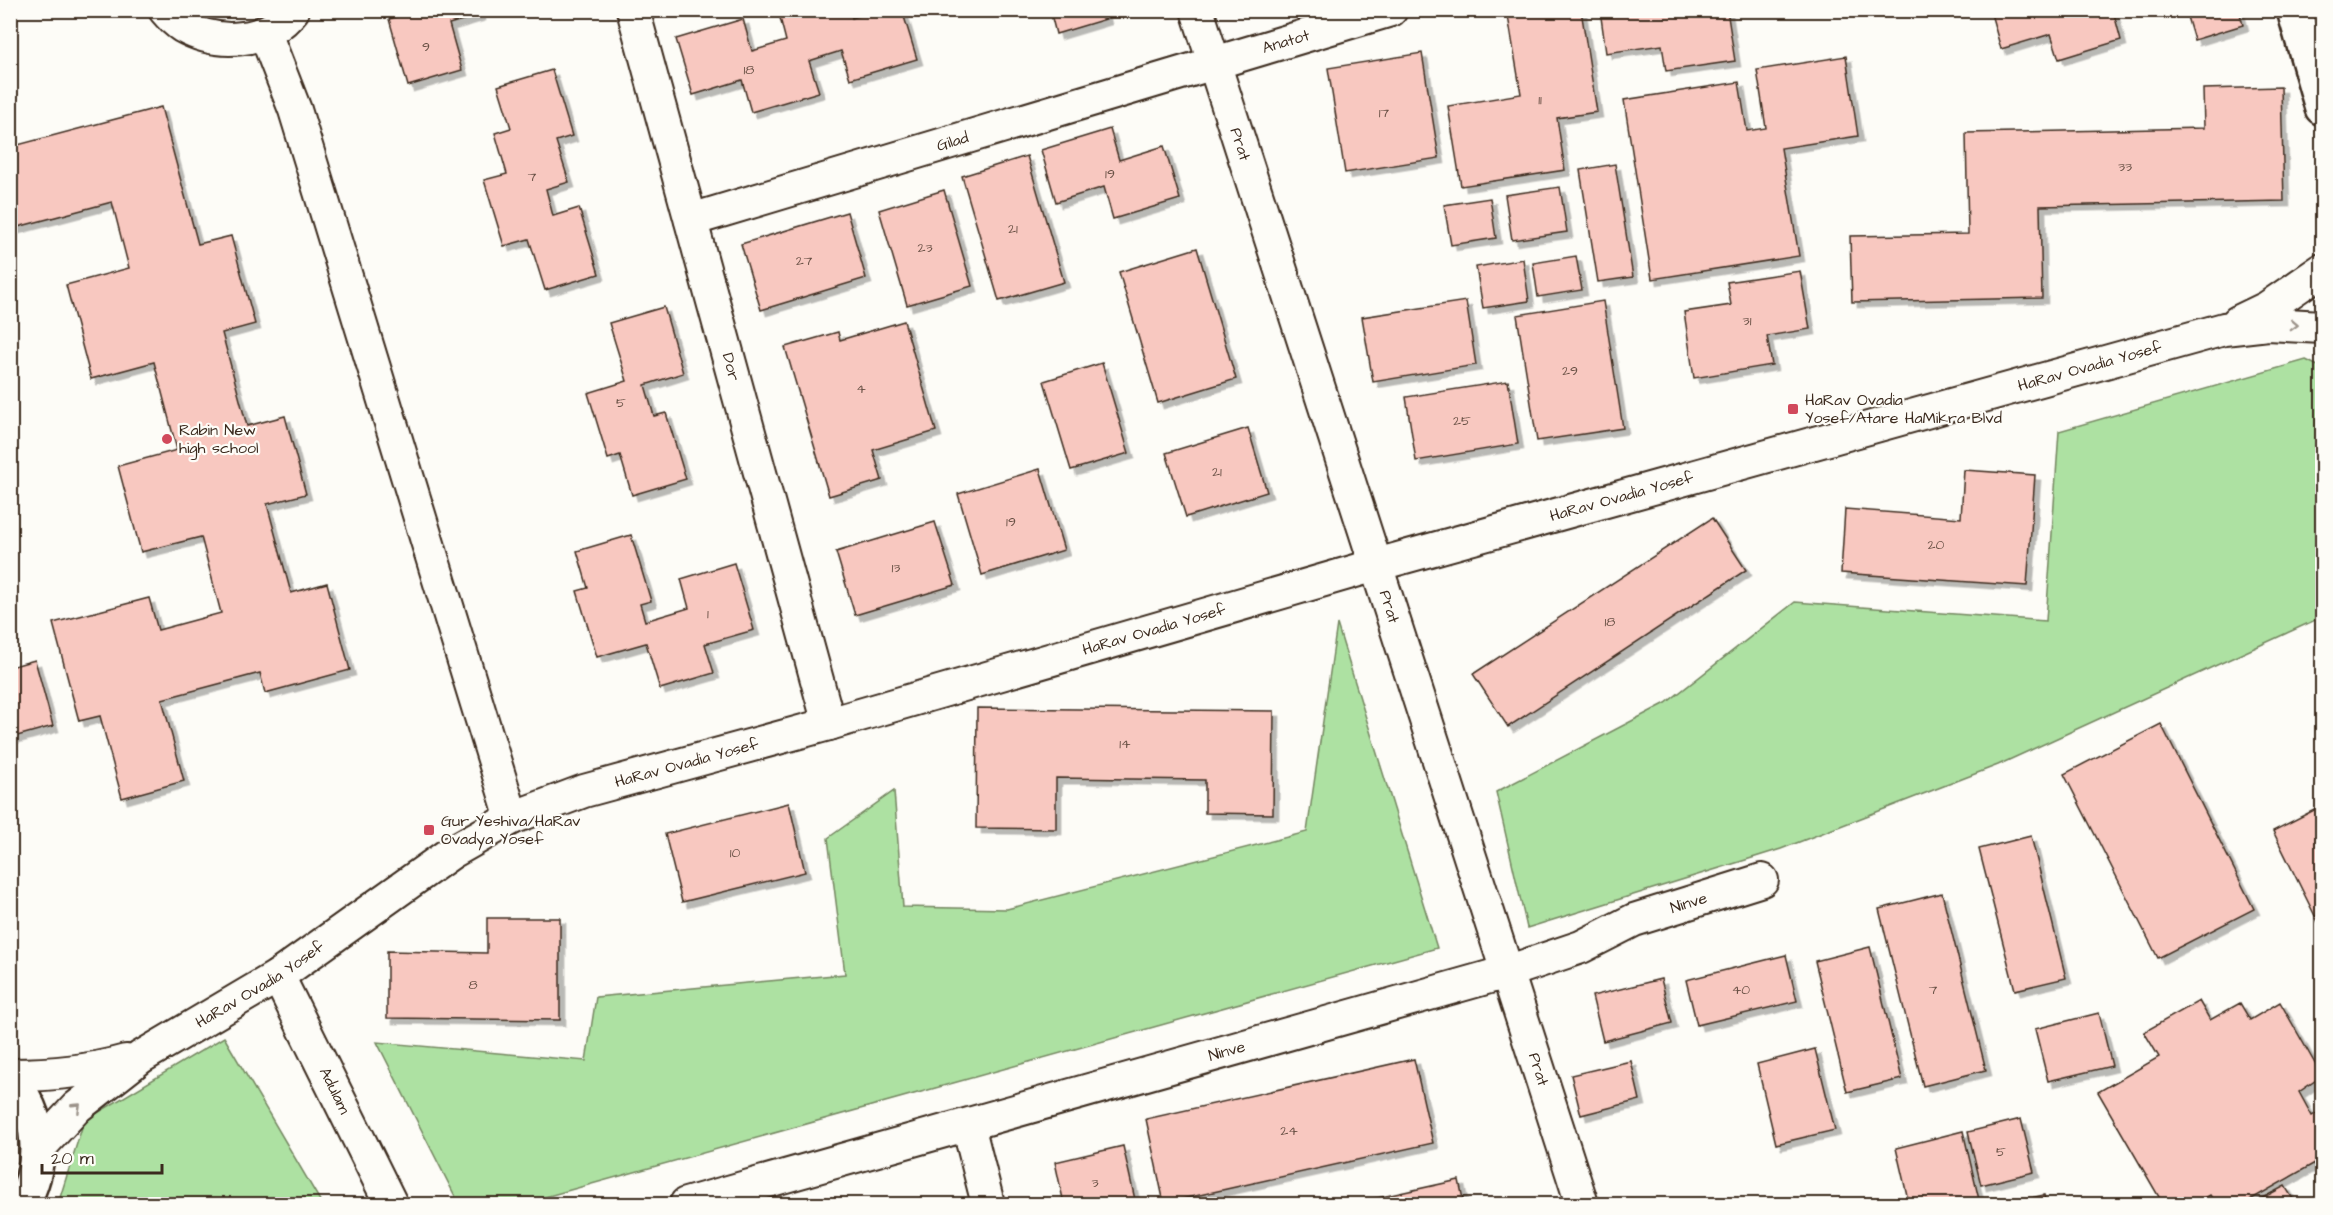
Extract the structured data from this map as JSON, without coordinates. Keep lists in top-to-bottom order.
{
  "streets": {
    "street": [
      "Anatot",
      "Gilad",
      "Prat",
      "HaRav Ovadia Yosef",
      "Dor",
      "Ninve",
      "Adulam"
    ]
  },
  "crossings": [
    ["Anatot", "Gilad"],
    ["Anatot", "Prat"],
    ["Gilad", "Prat"],
    ["Gilad", "Dor"],
    ["Prat", "HaRav Ovadia Yosef"],
    ["Prat", "Ninve"],
    ["HaRav Ovadia Yosef", "Dor"],
    ["HaRav Ovadia Yosef", "Adulam"]
  ],
  "places": {
    "transit": ["HaRav Ovadia Yosef/Atare HaMikra Blvd", "Gur Yeshiva/HaRav Ovadya Yosef"],
    "other": ["Rabin New high school"]
  },
  "house_numbers": [
    "9",
    "18",
    "11",
    "17",
    "33",
    "19",
    "7",
    "21",
    "23",
    "27",
    "31",
    "29",
    "4",
    "5",
    "25",
    "21",
    "19",
    "20",
    "13",
    "1",
    "18",
    "14",
    "10",
    "8",
    "40",
    "7",
    "24",
    "5",
    "3"
  ],
  "scale_bar": "20 m"
}
